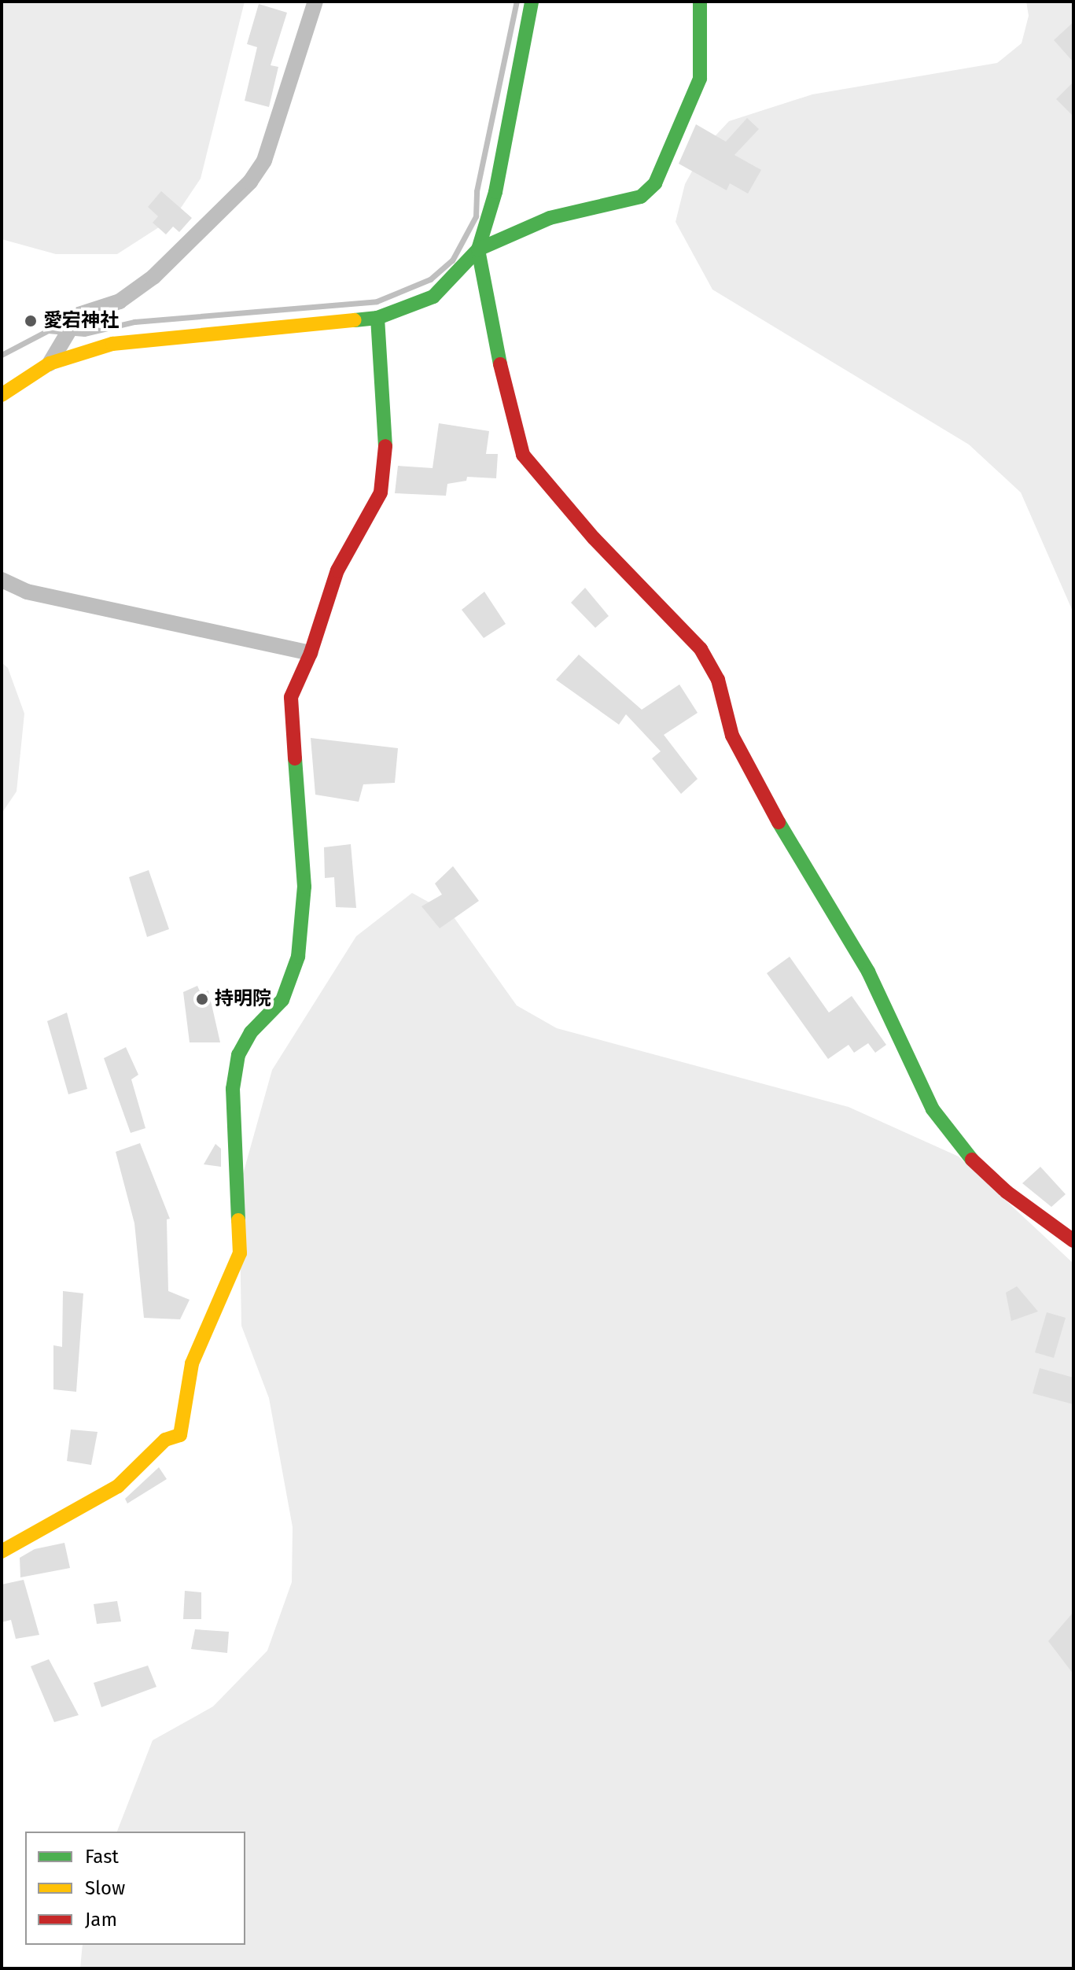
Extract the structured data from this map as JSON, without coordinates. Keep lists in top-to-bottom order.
{
  "places": ["愛宕神社", "持明院"],
  "legend": ["Fast", "Slow", "Jam"]
}
